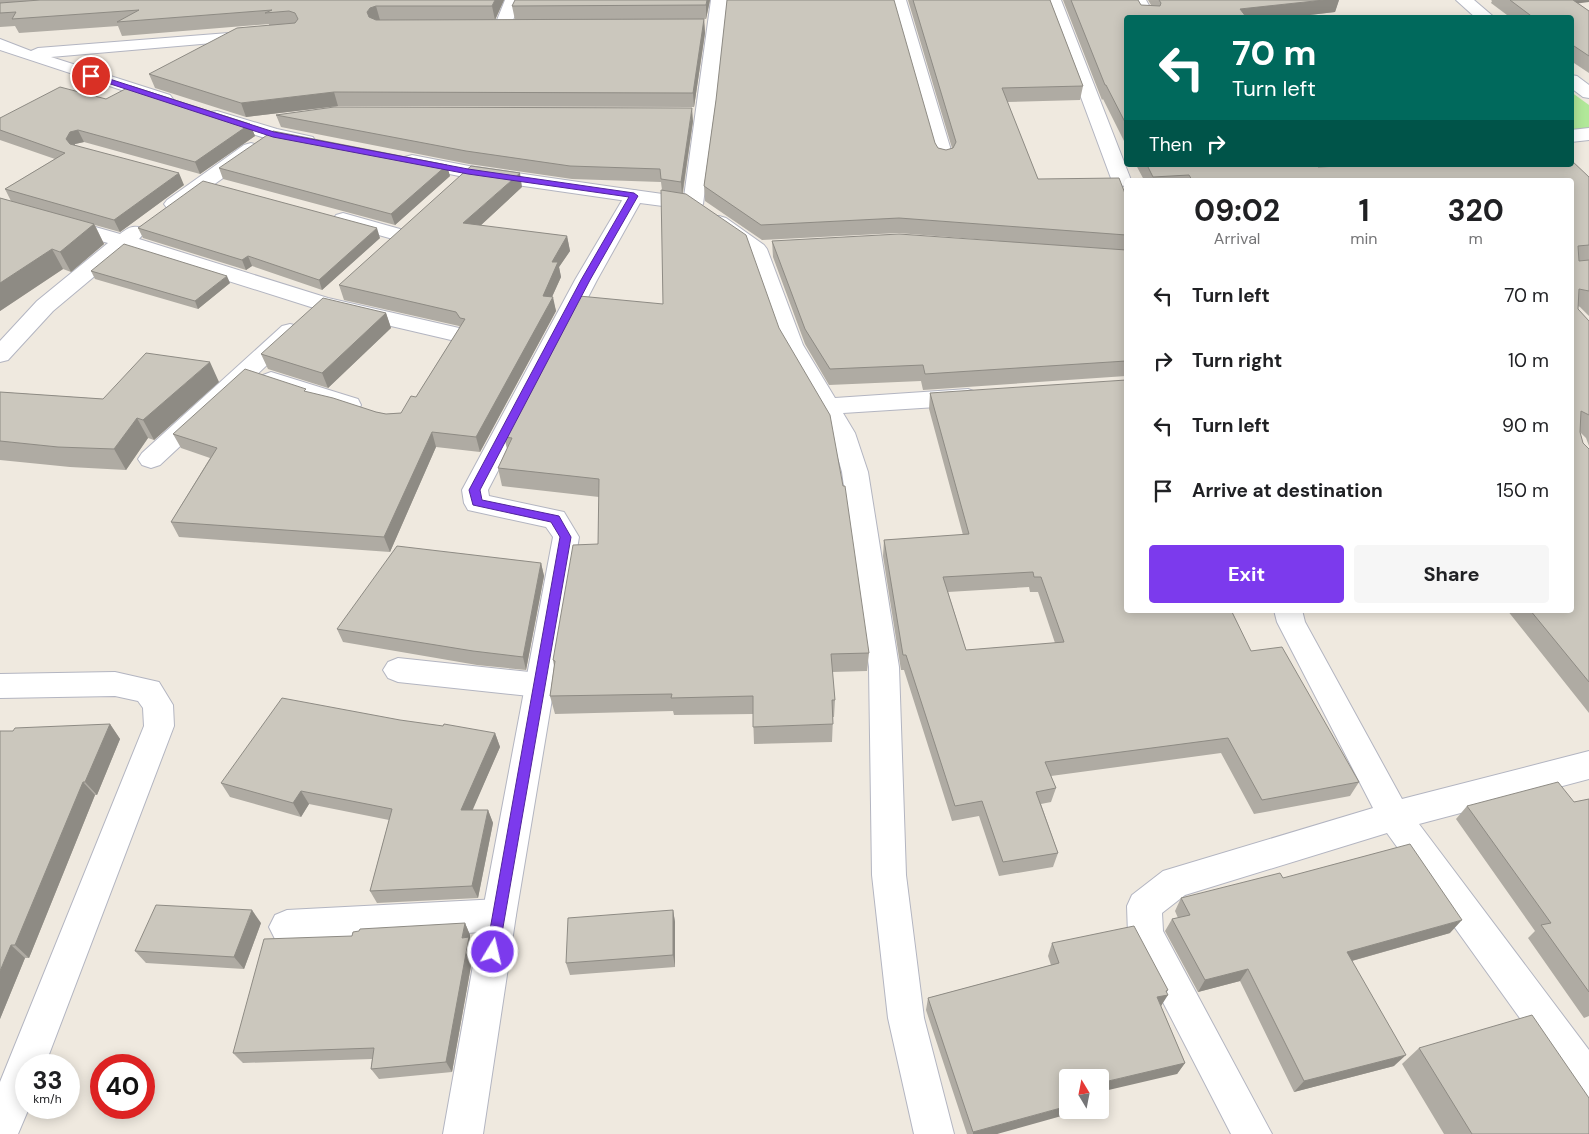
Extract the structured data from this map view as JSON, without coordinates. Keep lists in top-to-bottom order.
{
  "north": "top",
  "page": {
    "turn": ["70 m", "Turn left"],
    "then": "Then",
    "eta": [
      "09:02",
      "Arrival",
      "1",
      "min",
      "320",
      "m"
    ],
    "list": [
      {
        "name": "Turn left",
        "value": "70 m"
      },
      {
        "name": "Turn right",
        "value": "10 m"
      },
      {
        "name": "Turn left",
        "value": "90 m"
      },
      {
        "name": "Arrive at destination",
        "value": "150 m"
      }
    ],
    "buttons": ["Exit", "Share"],
    "speed": "33 km/h",
    "limit": "40"
  }
}
